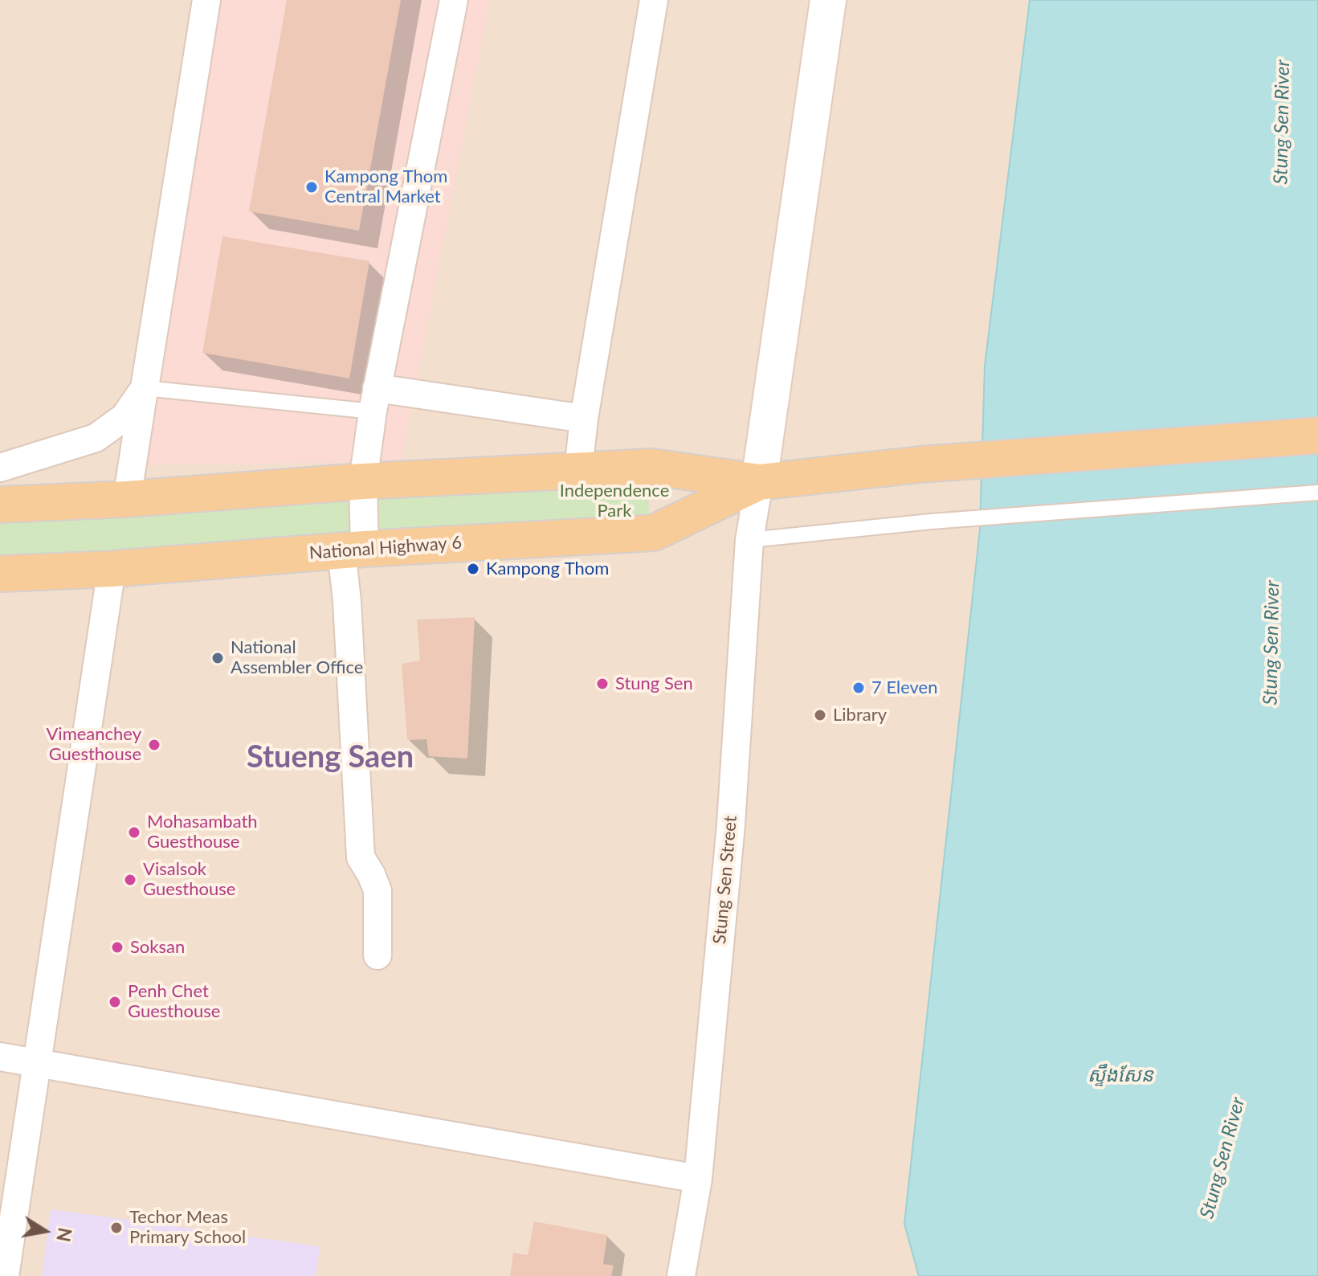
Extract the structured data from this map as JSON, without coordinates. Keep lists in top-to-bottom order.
{
  "streets": {
    "main road": ["National Highway 6"],
    "street": ["Stung Sen Street"]
  },
  "crossings": [
    ["National Highway 6", "Stung Sen Street"]
  ],
  "districts": ["Stueng Saen"],
  "water": ["Stung Sen River", "ស្ទឹងសែន"],
  "parks": ["Independence Park"],
  "places": [
    "Kampong Thom Central Market",
    "Kampong Thom",
    "National Assembler Office",
    "Stung Sen",
    "7 Eleven",
    "Library",
    "Vimeanchey Guesthouse",
    "Mohasambath Guesthouse",
    "Visalsok Guesthouse",
    "Soksan",
    "Penh Chet Guesthouse",
    "Techor Meas Primary School"
  ],
  "north": "right"
}
